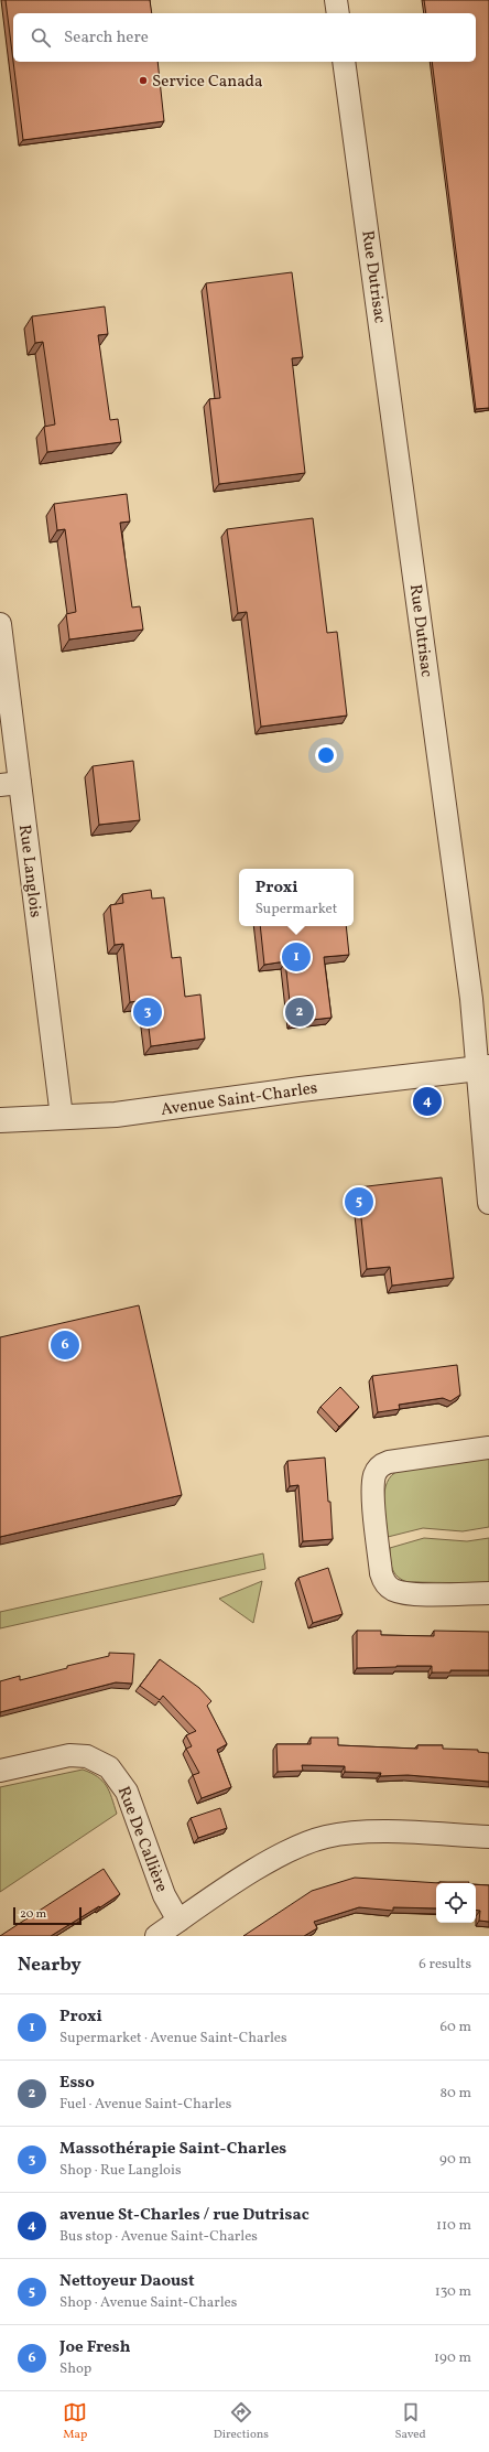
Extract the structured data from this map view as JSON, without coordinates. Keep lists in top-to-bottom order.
{
  "streets": {
    "street": [
      "Rue Dutrisac",
      "Rue Langlois",
      "Avenue Saint-Charles",
      "Rue De Callière"
    ]
  },
  "crossings": [
    ["Rue Dutrisac", "Avenue Saint-Charles"],
    ["Rue Langlois", "Avenue Saint-Charles"]
  ],
  "places": ["Service Canada"],
  "scale_bar": "20 m",
  "page": {
    "search": "Search here",
    "popup": ["Proxi", "Supermarket"],
    "pins": [
      "1",
      "2",
      "3",
      "4",
      "5",
      "6"
    ],
    "scale": "20 m",
    "heading": ["Nearby", "6 results"],
    "list": [
      {
        "mark": "1",
        "name": "Proxi",
        "note": "Supermarket · Avenue Saint-Charles",
        "value": "60 m"
      },
      {
        "mark": "2",
        "name": "Esso",
        "note": "Fuel · Avenue Saint-Charles",
        "value": "80 m"
      },
      {
        "mark": "3",
        "name": "Massothérapie Saint-Charles",
        "note": "Shop · Rue Langlois",
        "value": "90 m"
      },
      {
        "mark": "4",
        "name": "avenue St-Charles / rue Dutrisac",
        "note": "Bus stop · Avenue Saint-Charles",
        "value": "110 m"
      },
      {
        "mark": "5",
        "name": "Nettoyeur Daoust",
        "note": "Shop · Avenue Saint-Charles",
        "value": "130 m"
      },
      {
        "mark": "6",
        "name": "Joe Fresh",
        "note": "Shop",
        "value": "190 m"
      }
    ],
    "nav": ["Map", "Directions", "Saved"]
  }
}
